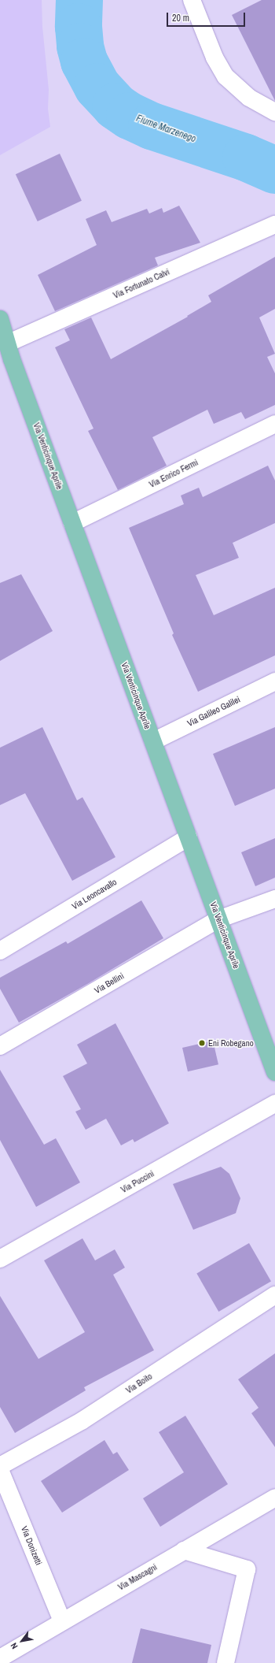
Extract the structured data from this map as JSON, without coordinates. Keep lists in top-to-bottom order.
{
  "streets": {
    "main road": ["Via Venticinque Aprile"],
    "street": [
      "Via Fortunato Calvi",
      "Via Enrico Fermi",
      "Via Galileo Galilei",
      "Via Leoncavallo",
      "Via Bellini",
      "Via Puccini",
      "Via Boito",
      "Via Donizetti",
      "Via Mascagni"
    ]
  },
  "crossings": [
    ["Via Fortunato Calvi", "Via Venticinque Aprile"],
    ["Via Venticinque Aprile", "Via Enrico Fermi"],
    ["Via Venticinque Aprile", "Via Galileo Galilei"],
    ["Via Venticinque Aprile", "Via Leoncavallo"],
    ["Via Venticinque Aprile", "Via Bellini"],
    ["Via Donizetti", "Via Mascagni"]
  ],
  "water": ["Fiume Marzenego"],
  "places": ["Eni Robegano"],
  "scale_bar": "20 m",
  "north": "bottom left"
}
